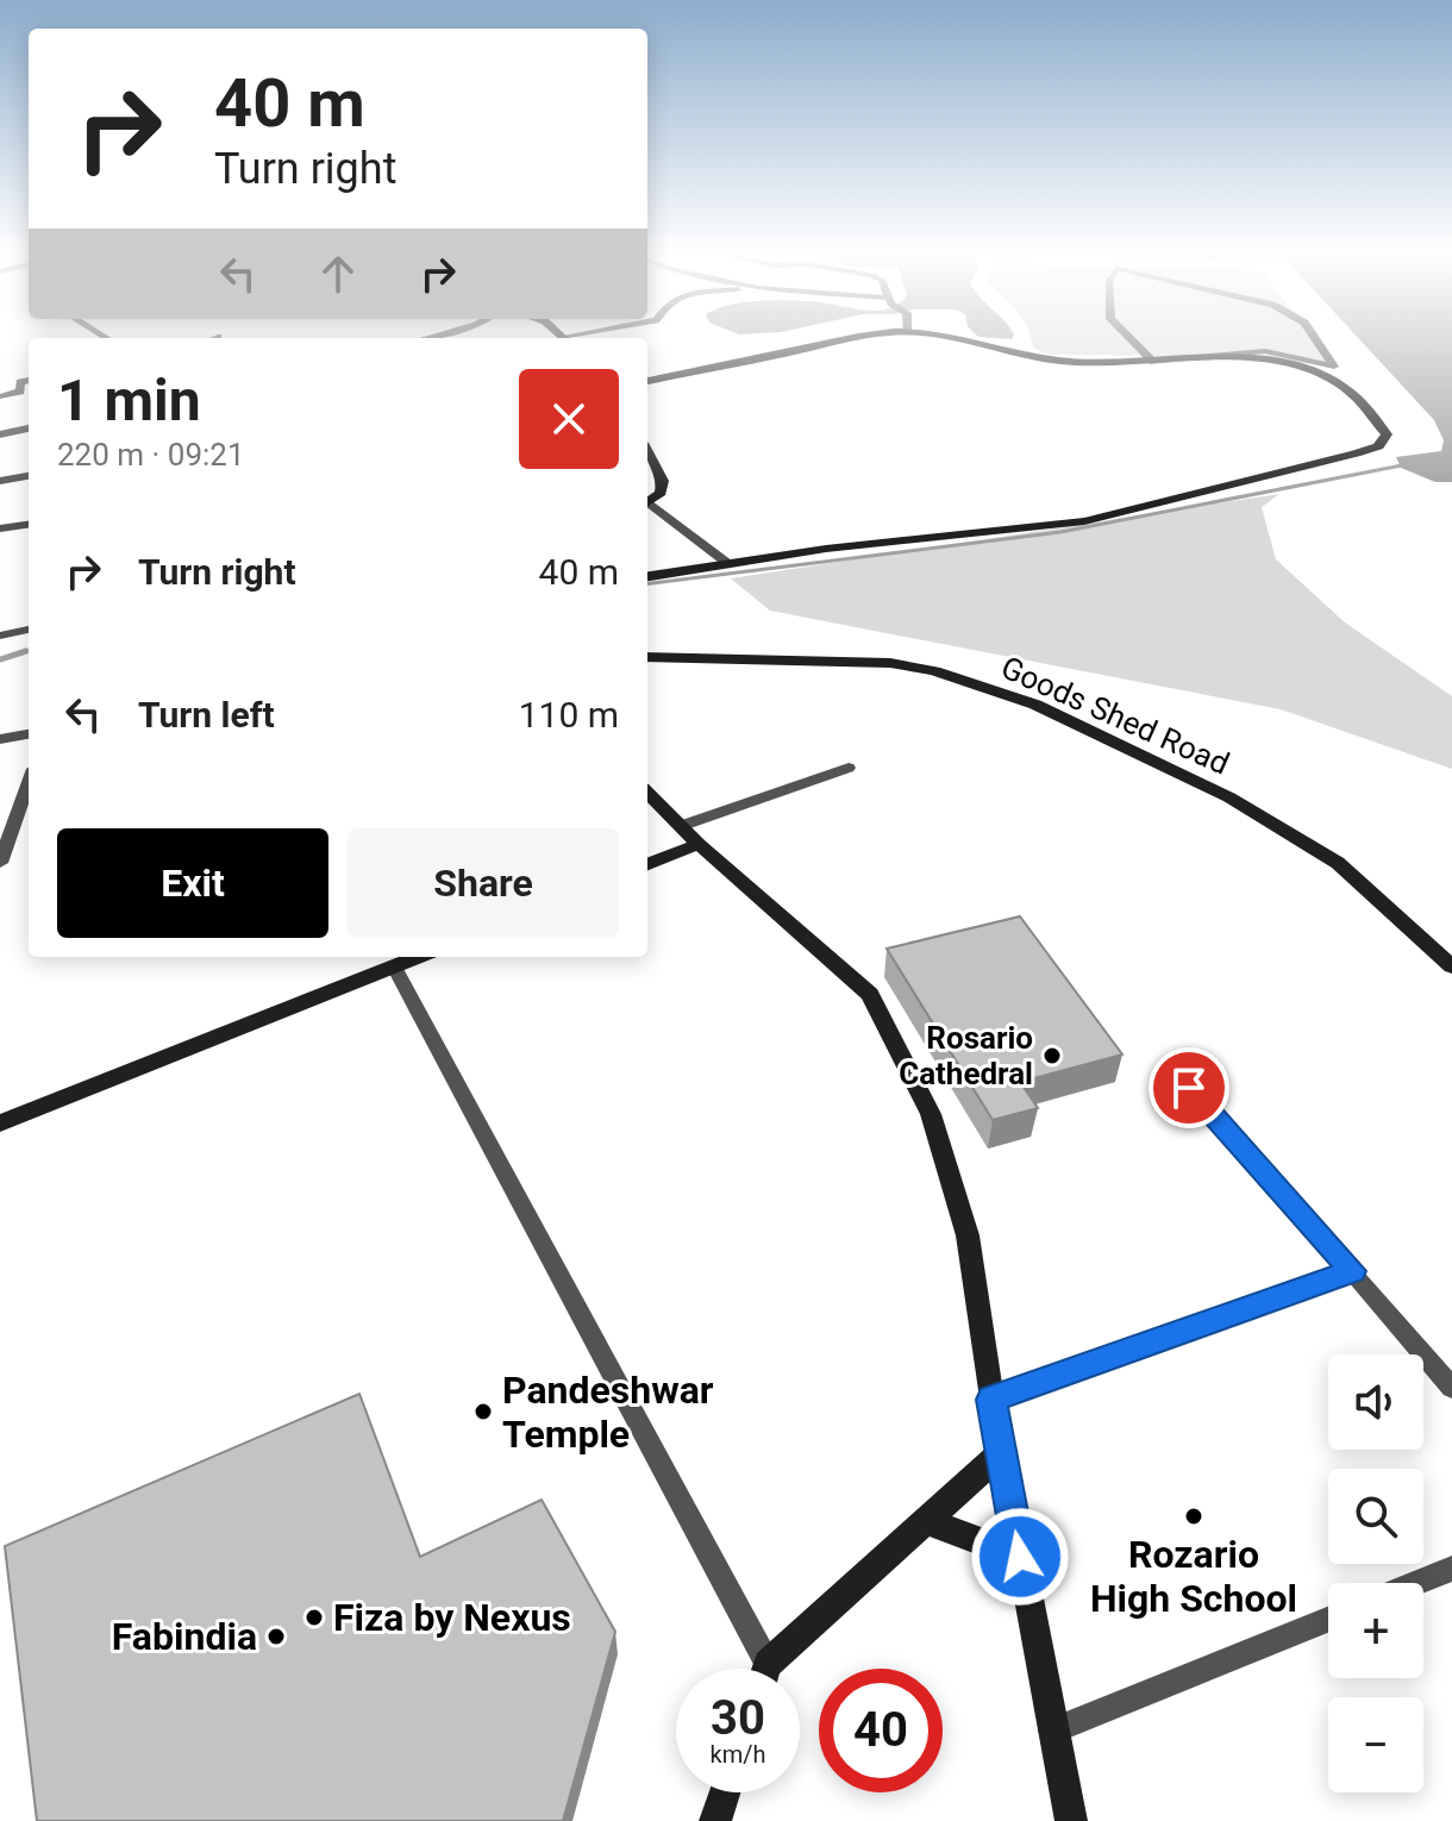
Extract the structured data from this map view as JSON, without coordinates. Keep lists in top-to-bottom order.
{
  "streets": {
    "street": ["Goods Shed Road"]
  },
  "places": [
    "Rosario Cathedral",
    "Pandeshwar Temple",
    "Rozario High School",
    "Fiza by Nexus",
    "Fabindia"
  ],
  "page": {
    "turn": ["40 m", "Turn right"],
    "heading": ["1 min", "220 m · 09:21"],
    "list": [
      {
        "name": "Turn right",
        "value": "40 m"
      },
      {
        "name": "Turn left",
        "value": "110 m"
      }
    ],
    "buttons": ["Exit", "Share"],
    "map_buttons": ["+", "−"],
    "speed": "30 km/h",
    "limit": "40"
  }
}
